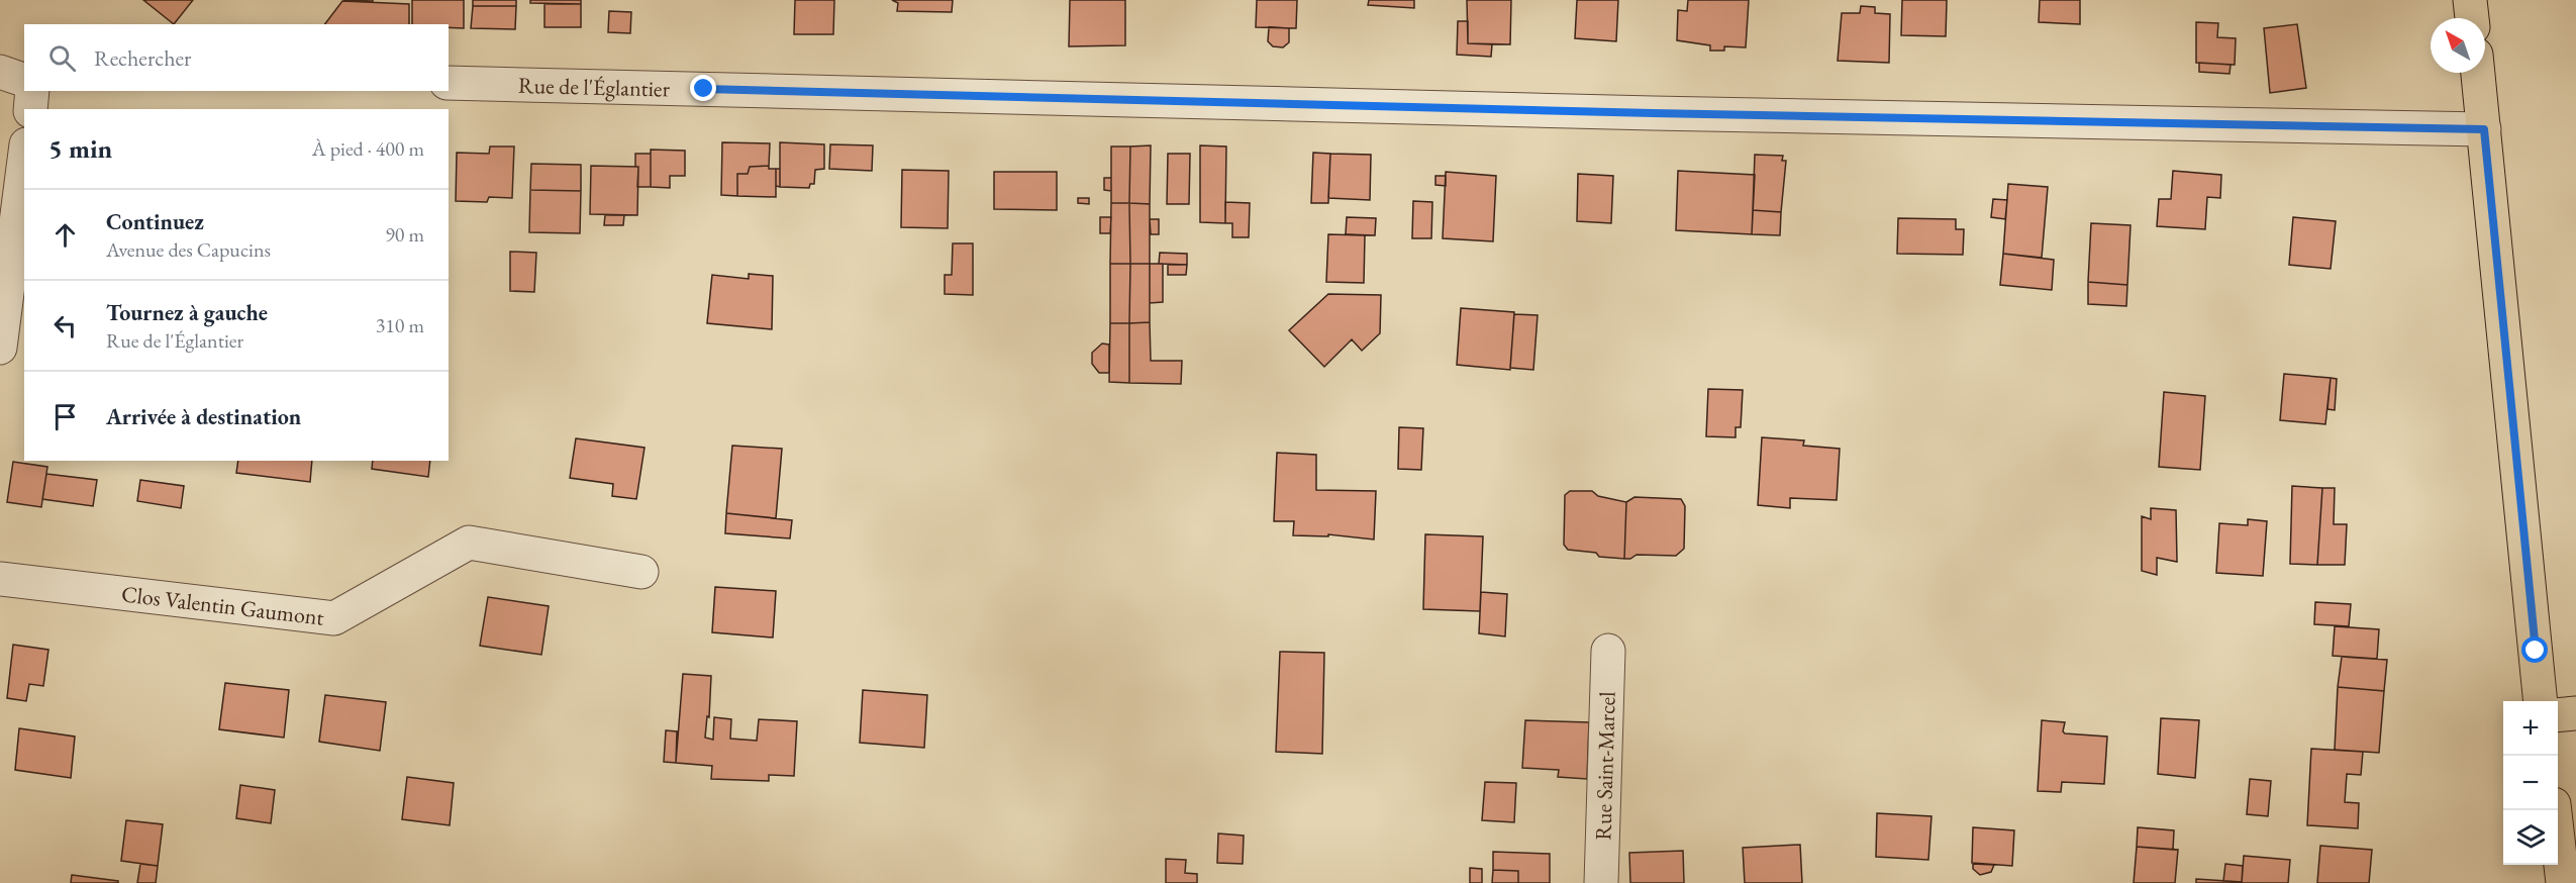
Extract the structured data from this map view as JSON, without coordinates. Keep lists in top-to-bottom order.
{
  "streets": {
    "street": ["Rue de l'Églantier", "Clos Valentin Gaumont", "Rue Saint-Marcel"]
  },
  "north": "top left",
  "page": {
    "search": "Rechercher",
    "heading": ["5 min", "À pied · 400 m"],
    "list": [
      ["Continuez", "Avenue des Capucins", "90 m"],
      ["Tournez à gauche", "Rue de l'Églantier", "310 m"],
      "Arrivée à destination"
    ],
    "map_buttons": ["+", "−"]
  }
}
